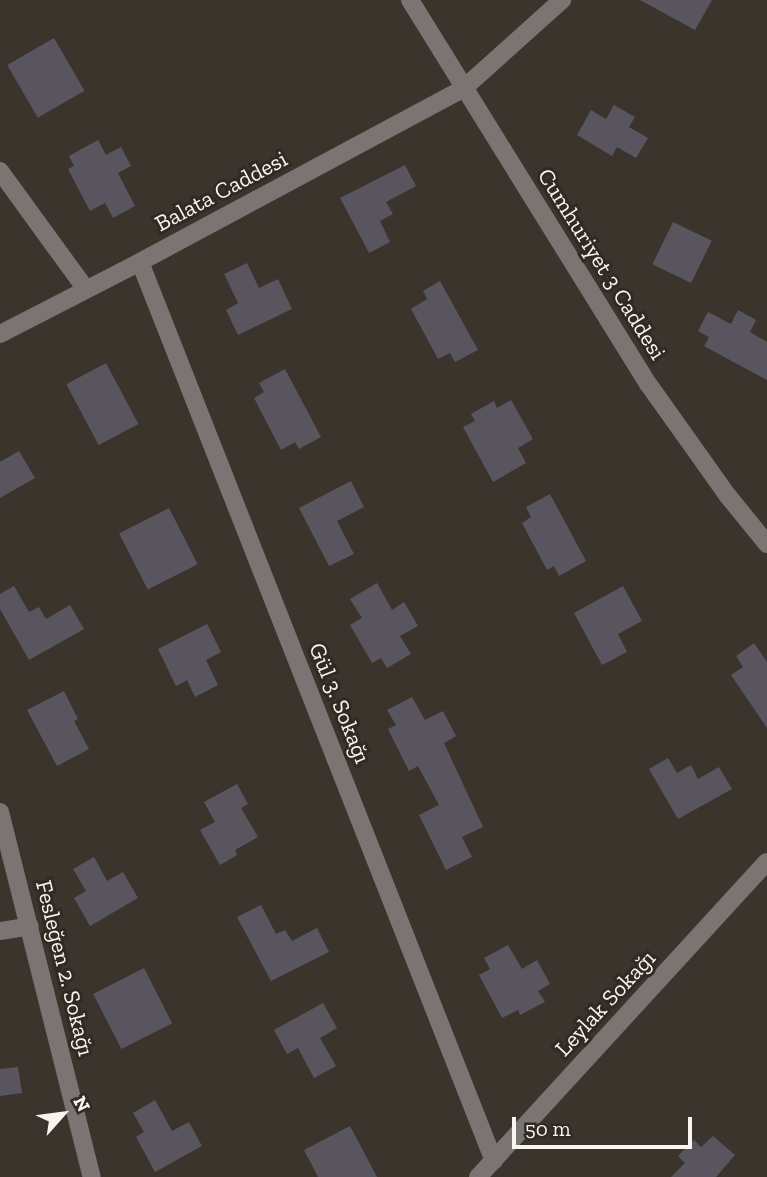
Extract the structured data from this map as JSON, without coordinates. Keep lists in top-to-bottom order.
{
  "streets": {
    "street": [
      "Balata Caddesi",
      "Cumhuriyet 3 Caddesi",
      "Gül 3. Sokağı",
      "Fesleğen 2. Sokağı",
      "Leylak Sokağı"
    ]
  },
  "crossings": [
    ["Balata Caddesi", "Cumhuriyet 3 Caddesi"],
    ["Balata Caddesi", "Gül 3. Sokağı"],
    ["Gül 3. Sokağı", "Leylak Sokağı"]
  ],
  "scale_bar": "50 m",
  "north": "top right"
}
